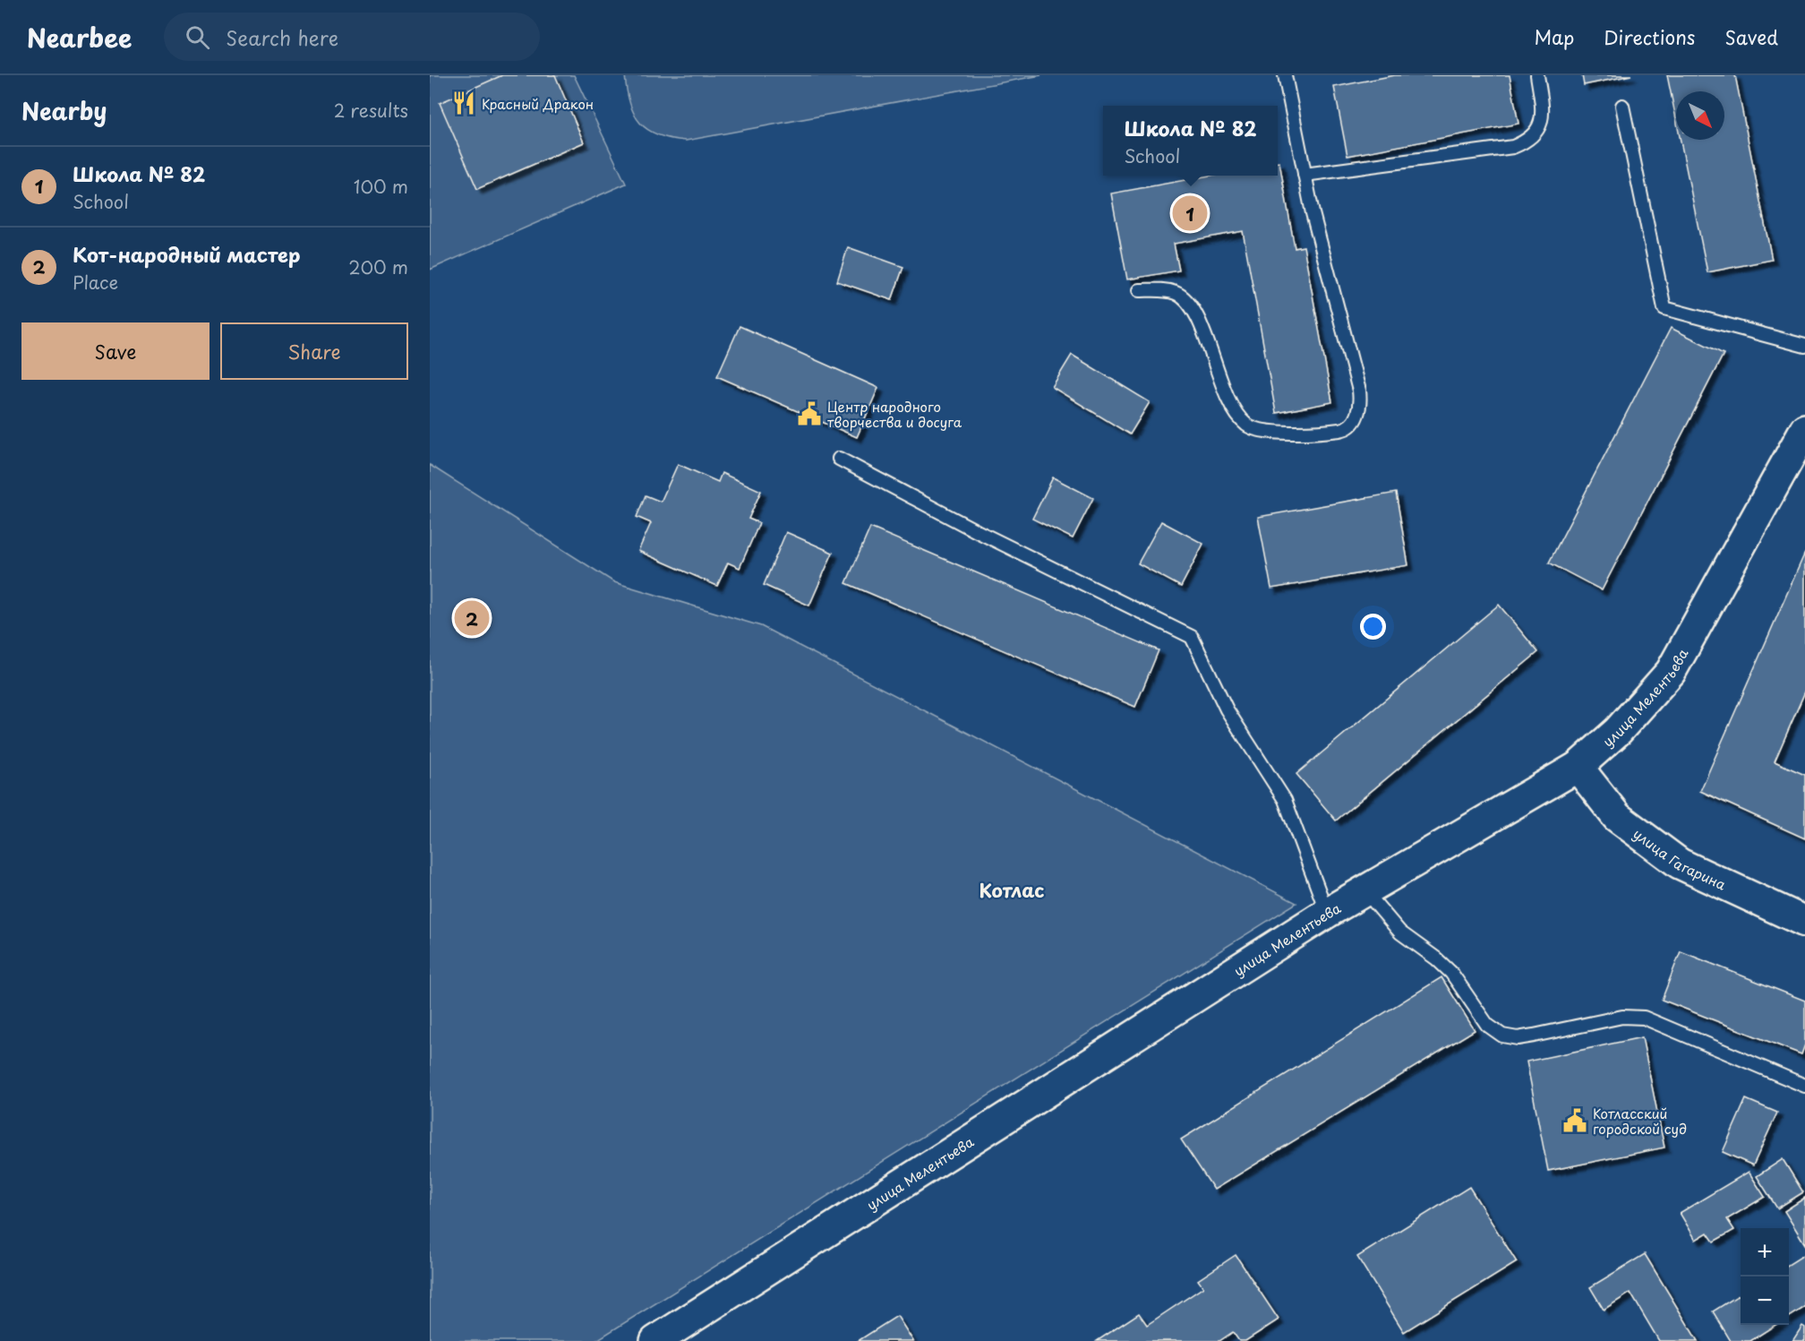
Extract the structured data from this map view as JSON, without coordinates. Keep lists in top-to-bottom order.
{
  "streets": {
    "street": ["улица Мелентьева", "улица Гагарина"]
  },
  "crossings": [
    ["улица Мелентьева", "улица Гагарина"]
  ],
  "districts": ["Котлас"],
  "places": {
    "restaurant": ["Красный Дракон"],
    "public building": ["Центр народного творчества и досуга", "Котласский городской суд"]
  },
  "north": "bottom right",
  "page": {
    "header": "Nearbee",
    "search": "Search here",
    "nav": ["Map", "Directions", "Saved"],
    "heading": ["Nearby", "2 results"],
    "popup": ["Школа № 82", "School"],
    "list": [
      {
        "mark": "1",
        "name": "Школа № 82",
        "note": "School",
        "value": "100 m"
      },
      {
        "mark": "2",
        "name": "Кот-народный мастер",
        "note": "Place",
        "value": "200 m"
      }
    ],
    "pins": ["1", "2"],
    "buttons": ["Save", "Share"],
    "map_buttons": ["+", "−"]
  }
}
